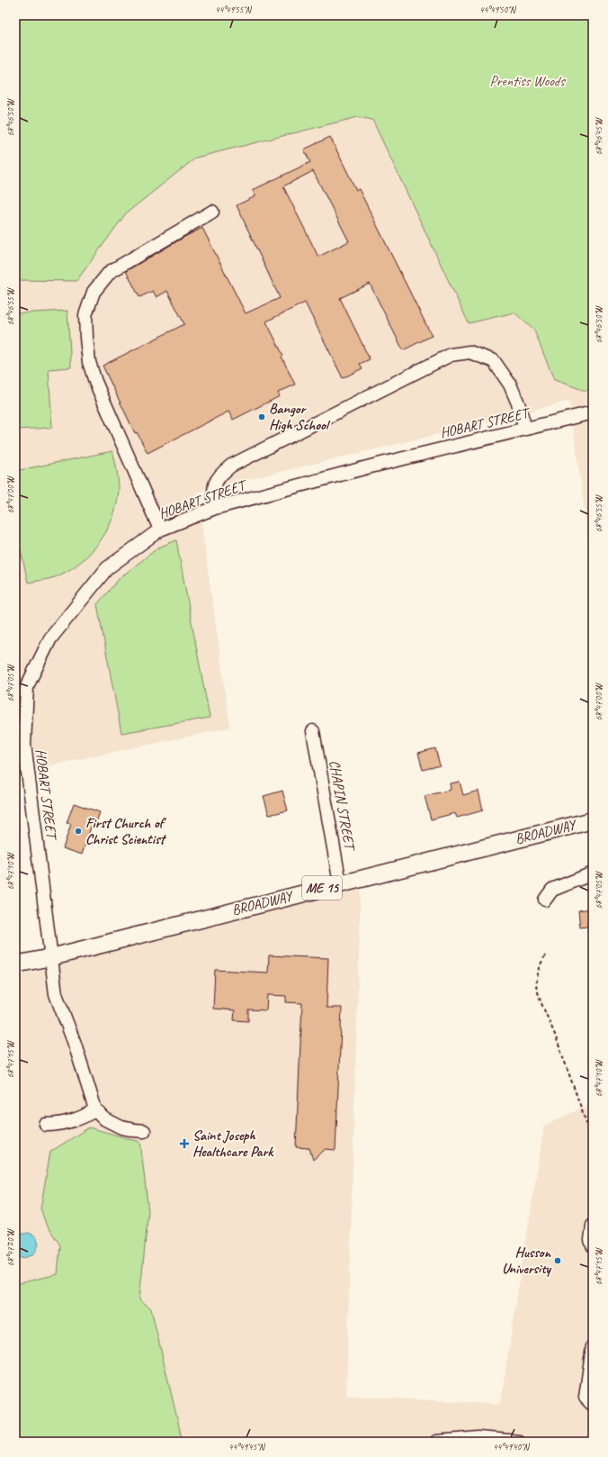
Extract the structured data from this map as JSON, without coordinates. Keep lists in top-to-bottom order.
{
  "streets": {
    "main road": ["BROADWAY", "ME 15"],
    "street": ["HOBART STREET", "CHAPIN STREET"]
  },
  "crossings": [
    ["HOBART STREET", "BROADWAY"],
    ["CHAPIN STREET", "BROADWAY"]
  ],
  "parks": ["Prentiss Woods"],
  "places": {
    "other": ["Bangor High School", "First Church of Christ Scientist", "Husson University"],
    "health": ["Saint Joseph Healthcare Park"]
  },
  "coordinates": [
    "44°49'55\"N",
    "44°49'50\"N",
    "68°46'50\"W",
    "68°46'45\"W",
    "68°46'55\"W",
    "68°47'00\"W",
    "68°47'05\"W",
    "68°47'10\"W",
    "68°47'15\"W",
    "68°47'20\"W",
    "44°49'45\"N",
    "44°49'40\"N"
  ]
}
